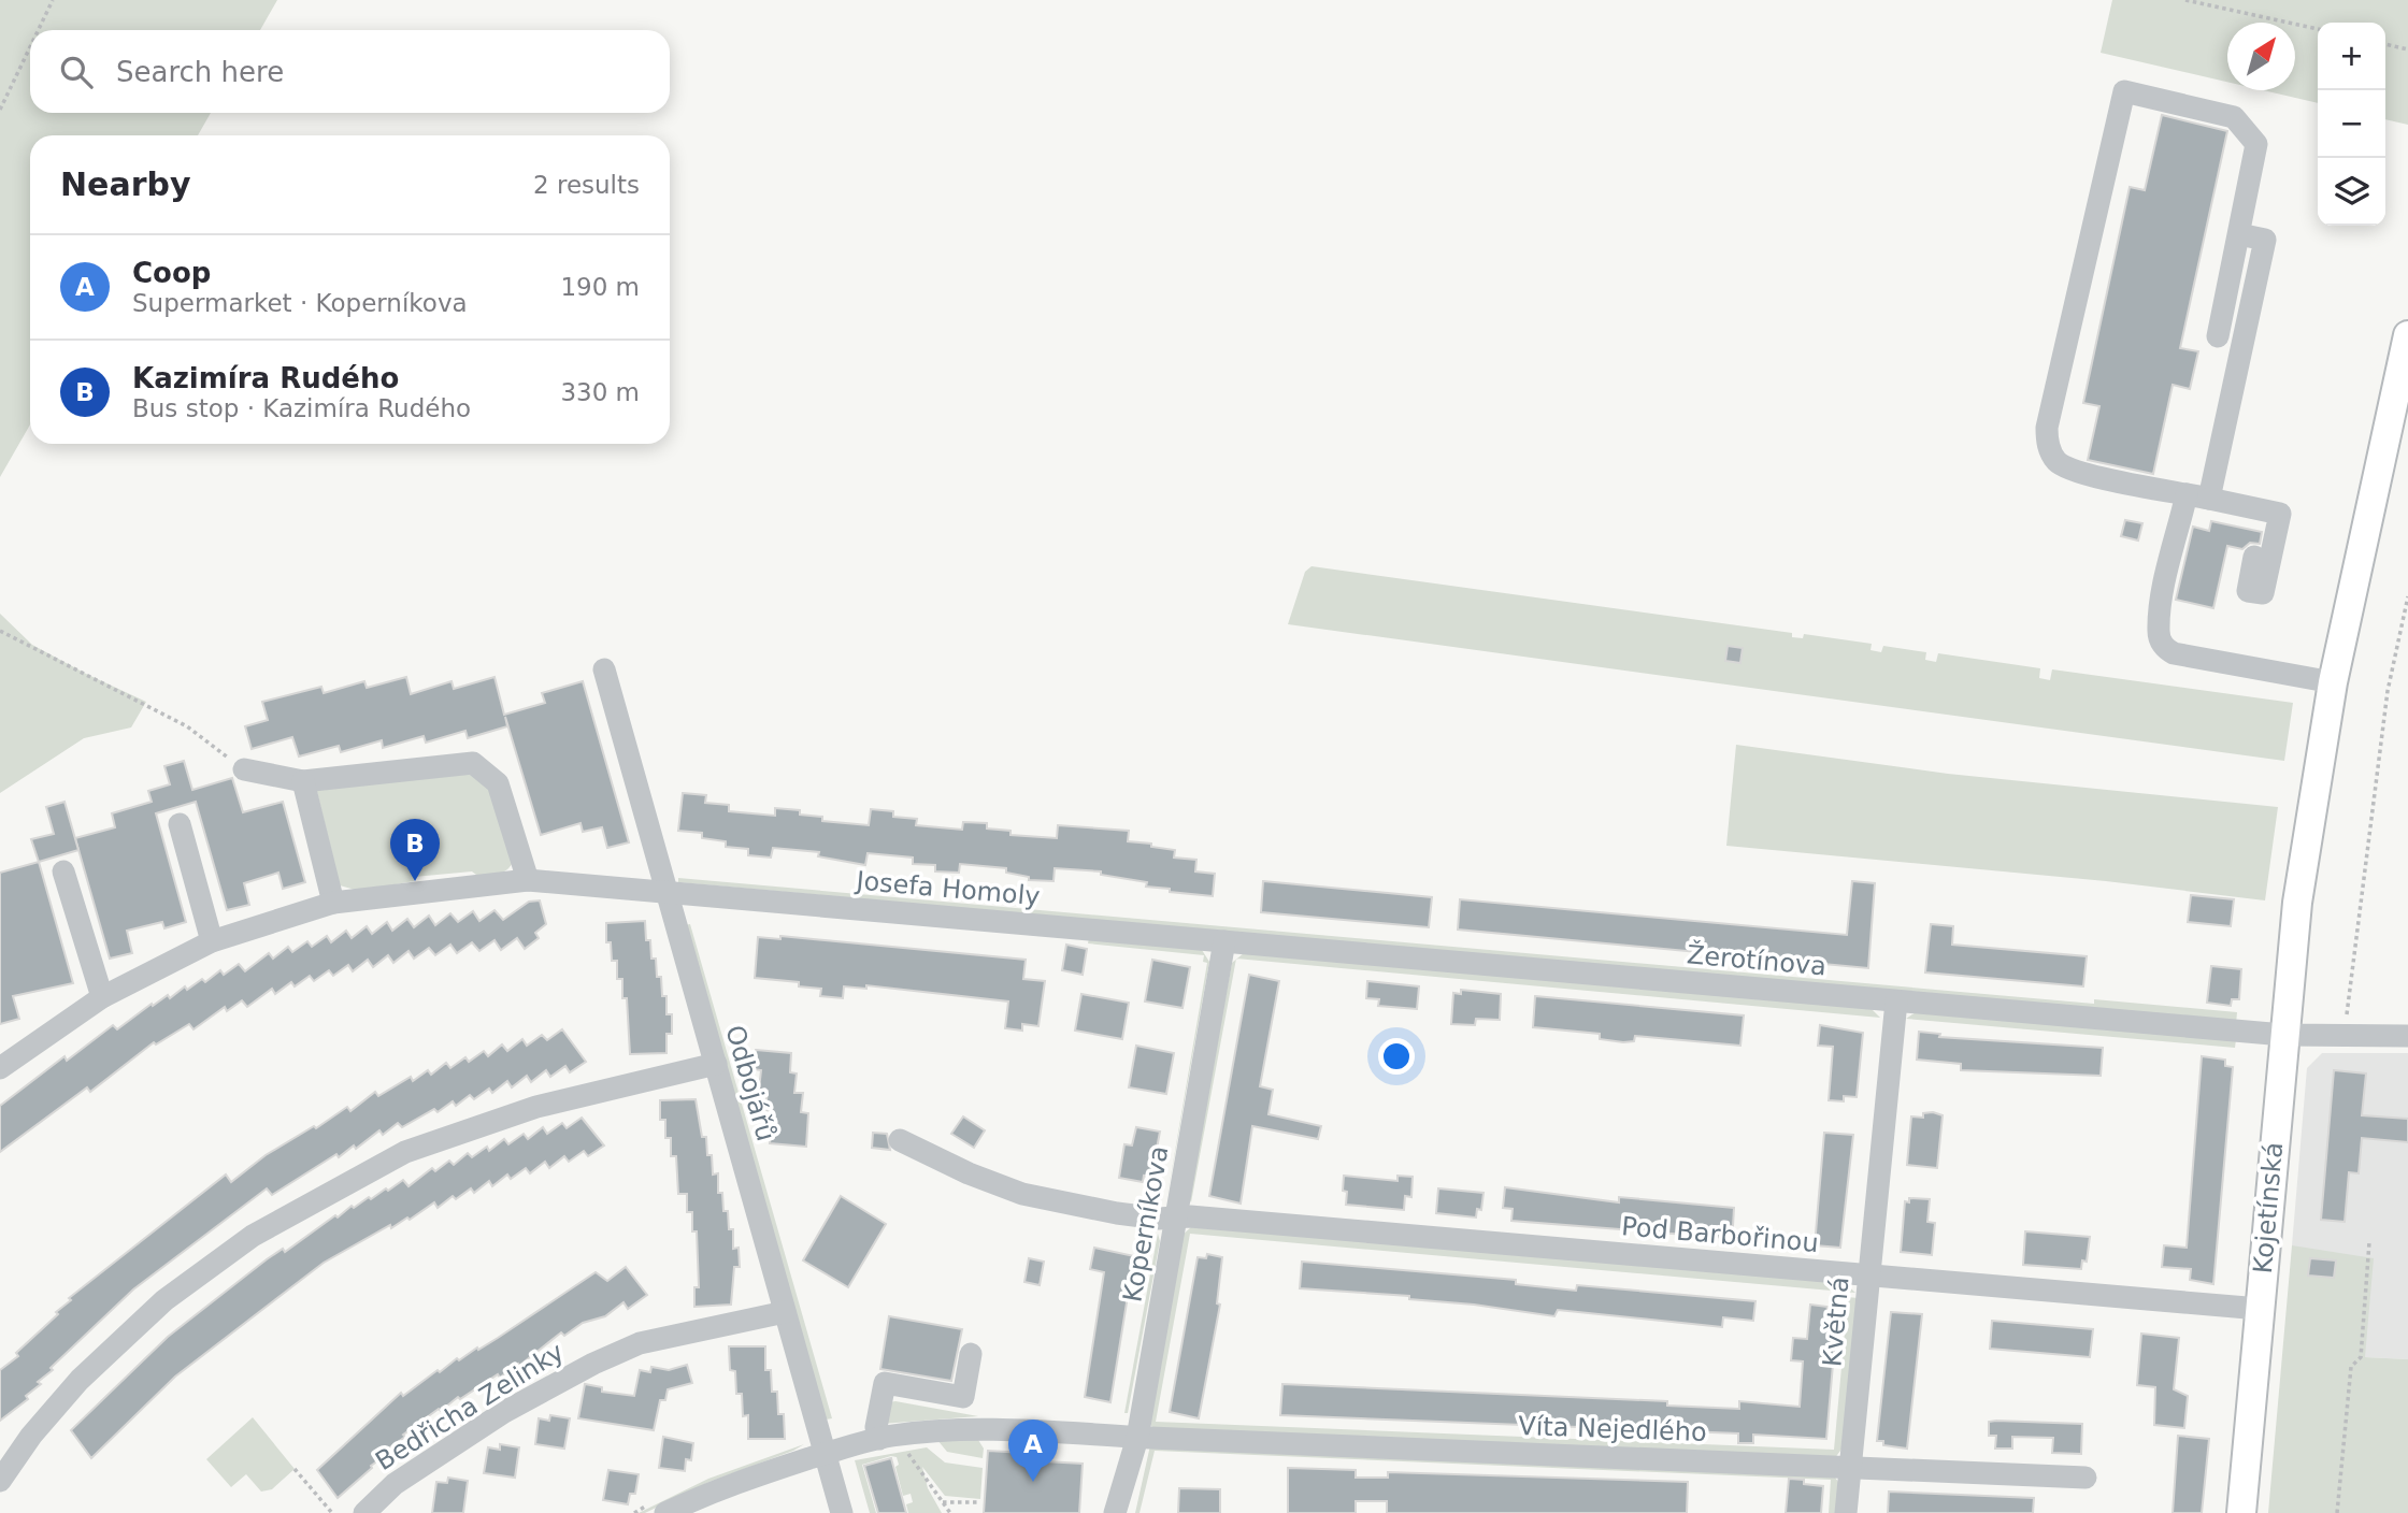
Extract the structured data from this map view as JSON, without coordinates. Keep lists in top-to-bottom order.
{
  "streets": {
    "main road": ["Kojetínská"],
    "street": [
      "Josefa Homoly",
      "Žerotínova",
      "Odbojářů",
      "Koperníkova",
      "Pod Barbořinou",
      "Květná",
      "Bedřicha Zelinky",
      "Víta Nejedlého"
    ]
  },
  "crossings": [
    ["Josefa Homoly", "Žerotínova"],
    ["Josefa Homoly", "Odbojářů"],
    ["Josefa Homoly", "Koperníkova"],
    ["Žerotínova", "Kojetínská"],
    ["Žerotínova", "Koperníkova"],
    ["Žerotínova", "Květná"],
    ["Odbojářů", "Bedřicha Zelinky"],
    ["Odbojářů", "Víta Nejedlého"],
    ["Kojetínská", "Pod Barbořinou"],
    ["Koperníkova", "Pod Barbořinou"],
    ["Koperníkova", "Víta Nejedlého"],
    ["Pod Barbořinou", "Květná"],
    ["Květná", "Víta Nejedlého"]
  ],
  "north": "top right",
  "page": {
    "map_buttons": ["+", "−"],
    "search": "Search here",
    "heading": ["Nearby", "2 results"],
    "list": [
      {
        "mark": "A",
        "name": "Coop",
        "note": "Supermarket · Koperníkova",
        "value": "190 m"
      },
      {
        "mark": "B",
        "name": "Kazimíra Rudého",
        "note": "Bus stop · Kazimíra Rudého",
        "value": "330 m"
      }
    ],
    "pins": ["B", "A"]
  }
}
